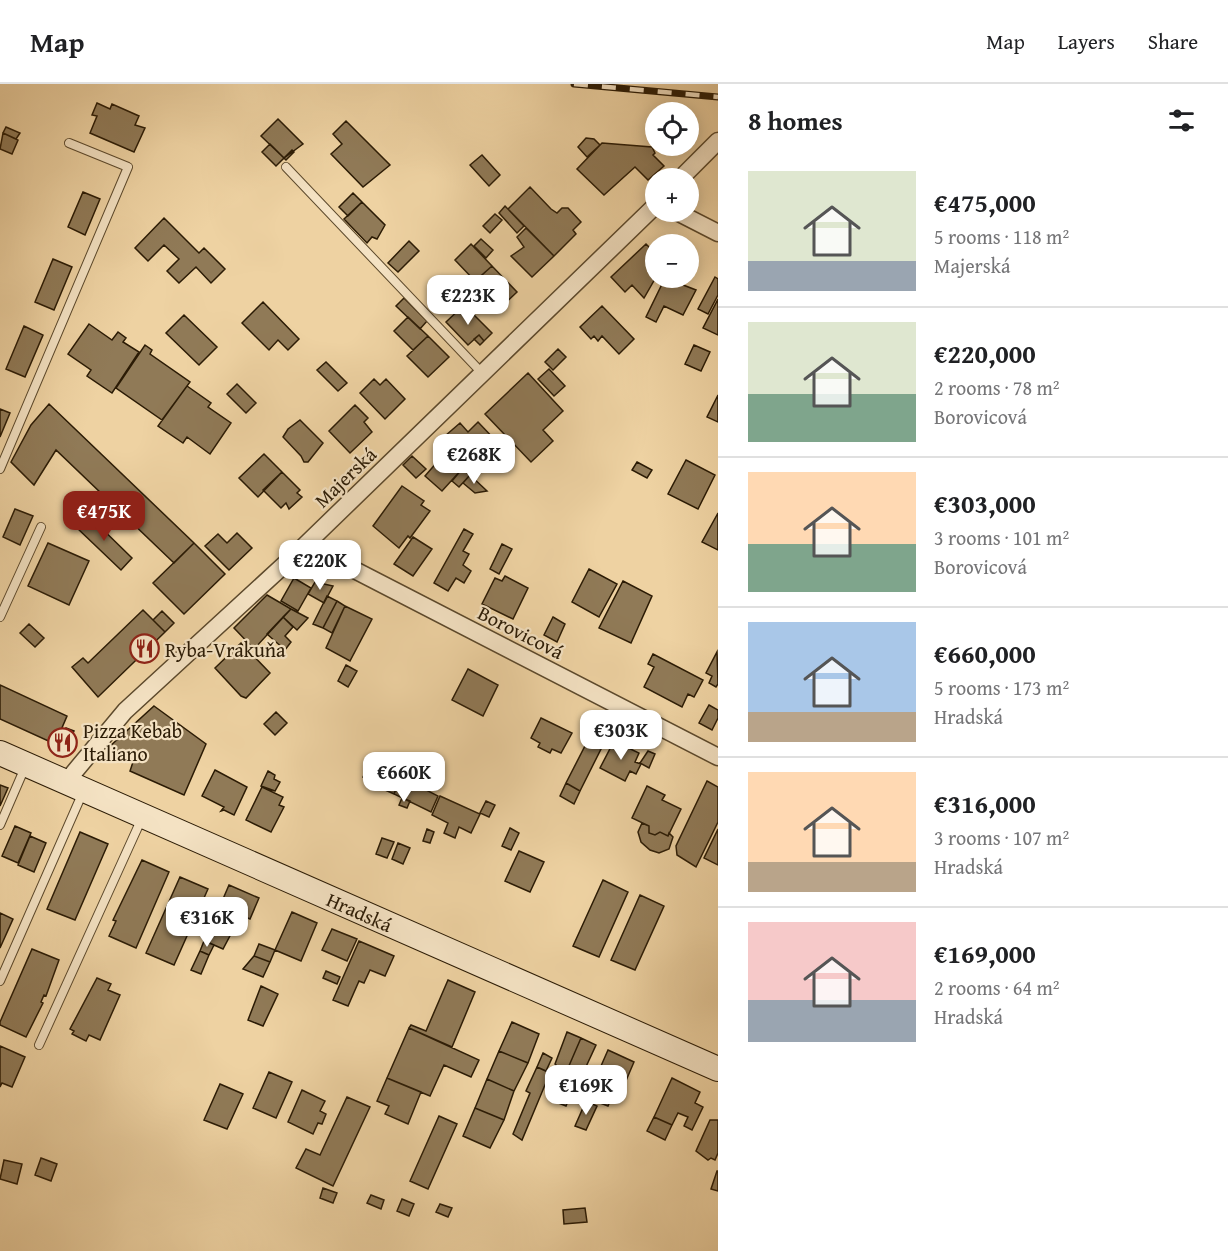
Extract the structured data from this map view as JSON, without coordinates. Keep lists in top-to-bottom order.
{
  "streets": {
    "main road": ["Hradská"],
    "street": ["Majerská", "Borovicová"]
  },
  "crossings": [
    ["Majerská", "Borovicová"],
    ["Majerská", "Hradská"]
  ],
  "places": {
    "restaurant": ["Ryba-Vrakuňa", "Pizza Kebab Italiano"]
  },
  "page": {
    "header": "Map",
    "nav": ["Map", "Layers", "Share"],
    "heading": "8 homes",
    "map_buttons": ["+", "−"],
    "list": [
      {
        "name": "€475,000",
        "note": "5 rooms · 118 m² · Majerská"
      },
      {
        "name": "€220,000",
        "note": "2 rooms · 78 m² · Borovicová"
      },
      {
        "name": "€303,000",
        "note": "3 rooms · 101 m² · Borovicová"
      },
      {
        "name": "€660,000",
        "note": "5 rooms · 173 m² · Hradská"
      },
      {
        "name": "€316,000",
        "note": "3 rooms · 107 m² · Hradská"
      },
      {
        "name": "€169,000",
        "note": "2 rooms · 64 m² · Hradská"
      }
    ],
    "price": [
      "€223K",
      "€268K",
      "€475K",
      "€220K",
      "€303K",
      "€660K",
      "€316K",
      "€169K"
    ]
  }
}
